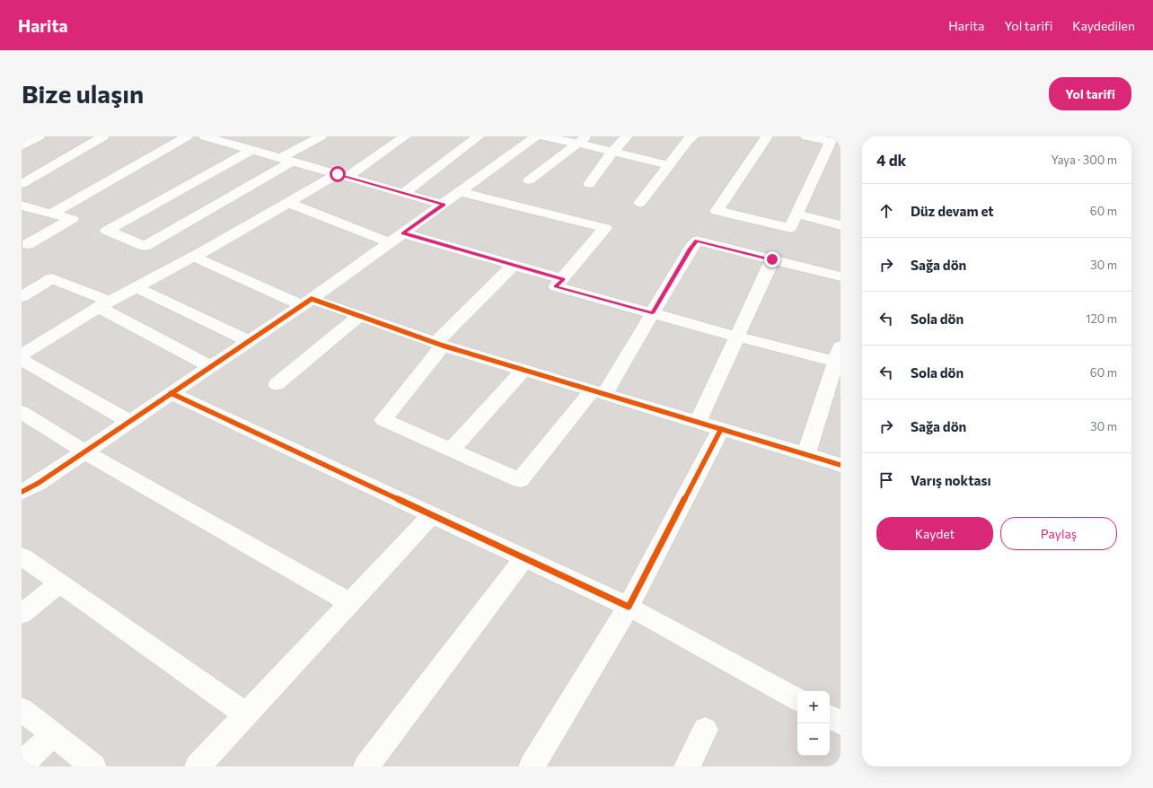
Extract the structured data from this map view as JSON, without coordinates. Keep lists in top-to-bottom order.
{
  "page": {
    "header": "Harita",
    "nav": ["Harita", "Yol tarifi", "Kaydedilen"],
    "buttons": [
      "Yol tarifi",
      ["Kaydet", "Paylaş"]
    ],
    "title": "Bize ulaşın",
    "heading": ["4 dk", "Yaya · 300 m"],
    "list": [
      ["Düz devam et", "60 m"],
      ["Sağa dön", "30 m"],
      ["Sola dön", "120 m"],
      ["Sola dön", "60 m"],
      ["Sağa dön", "30 m"],
      "Varış noktası"
    ],
    "map_buttons": ["+", "−"]
  }
}
